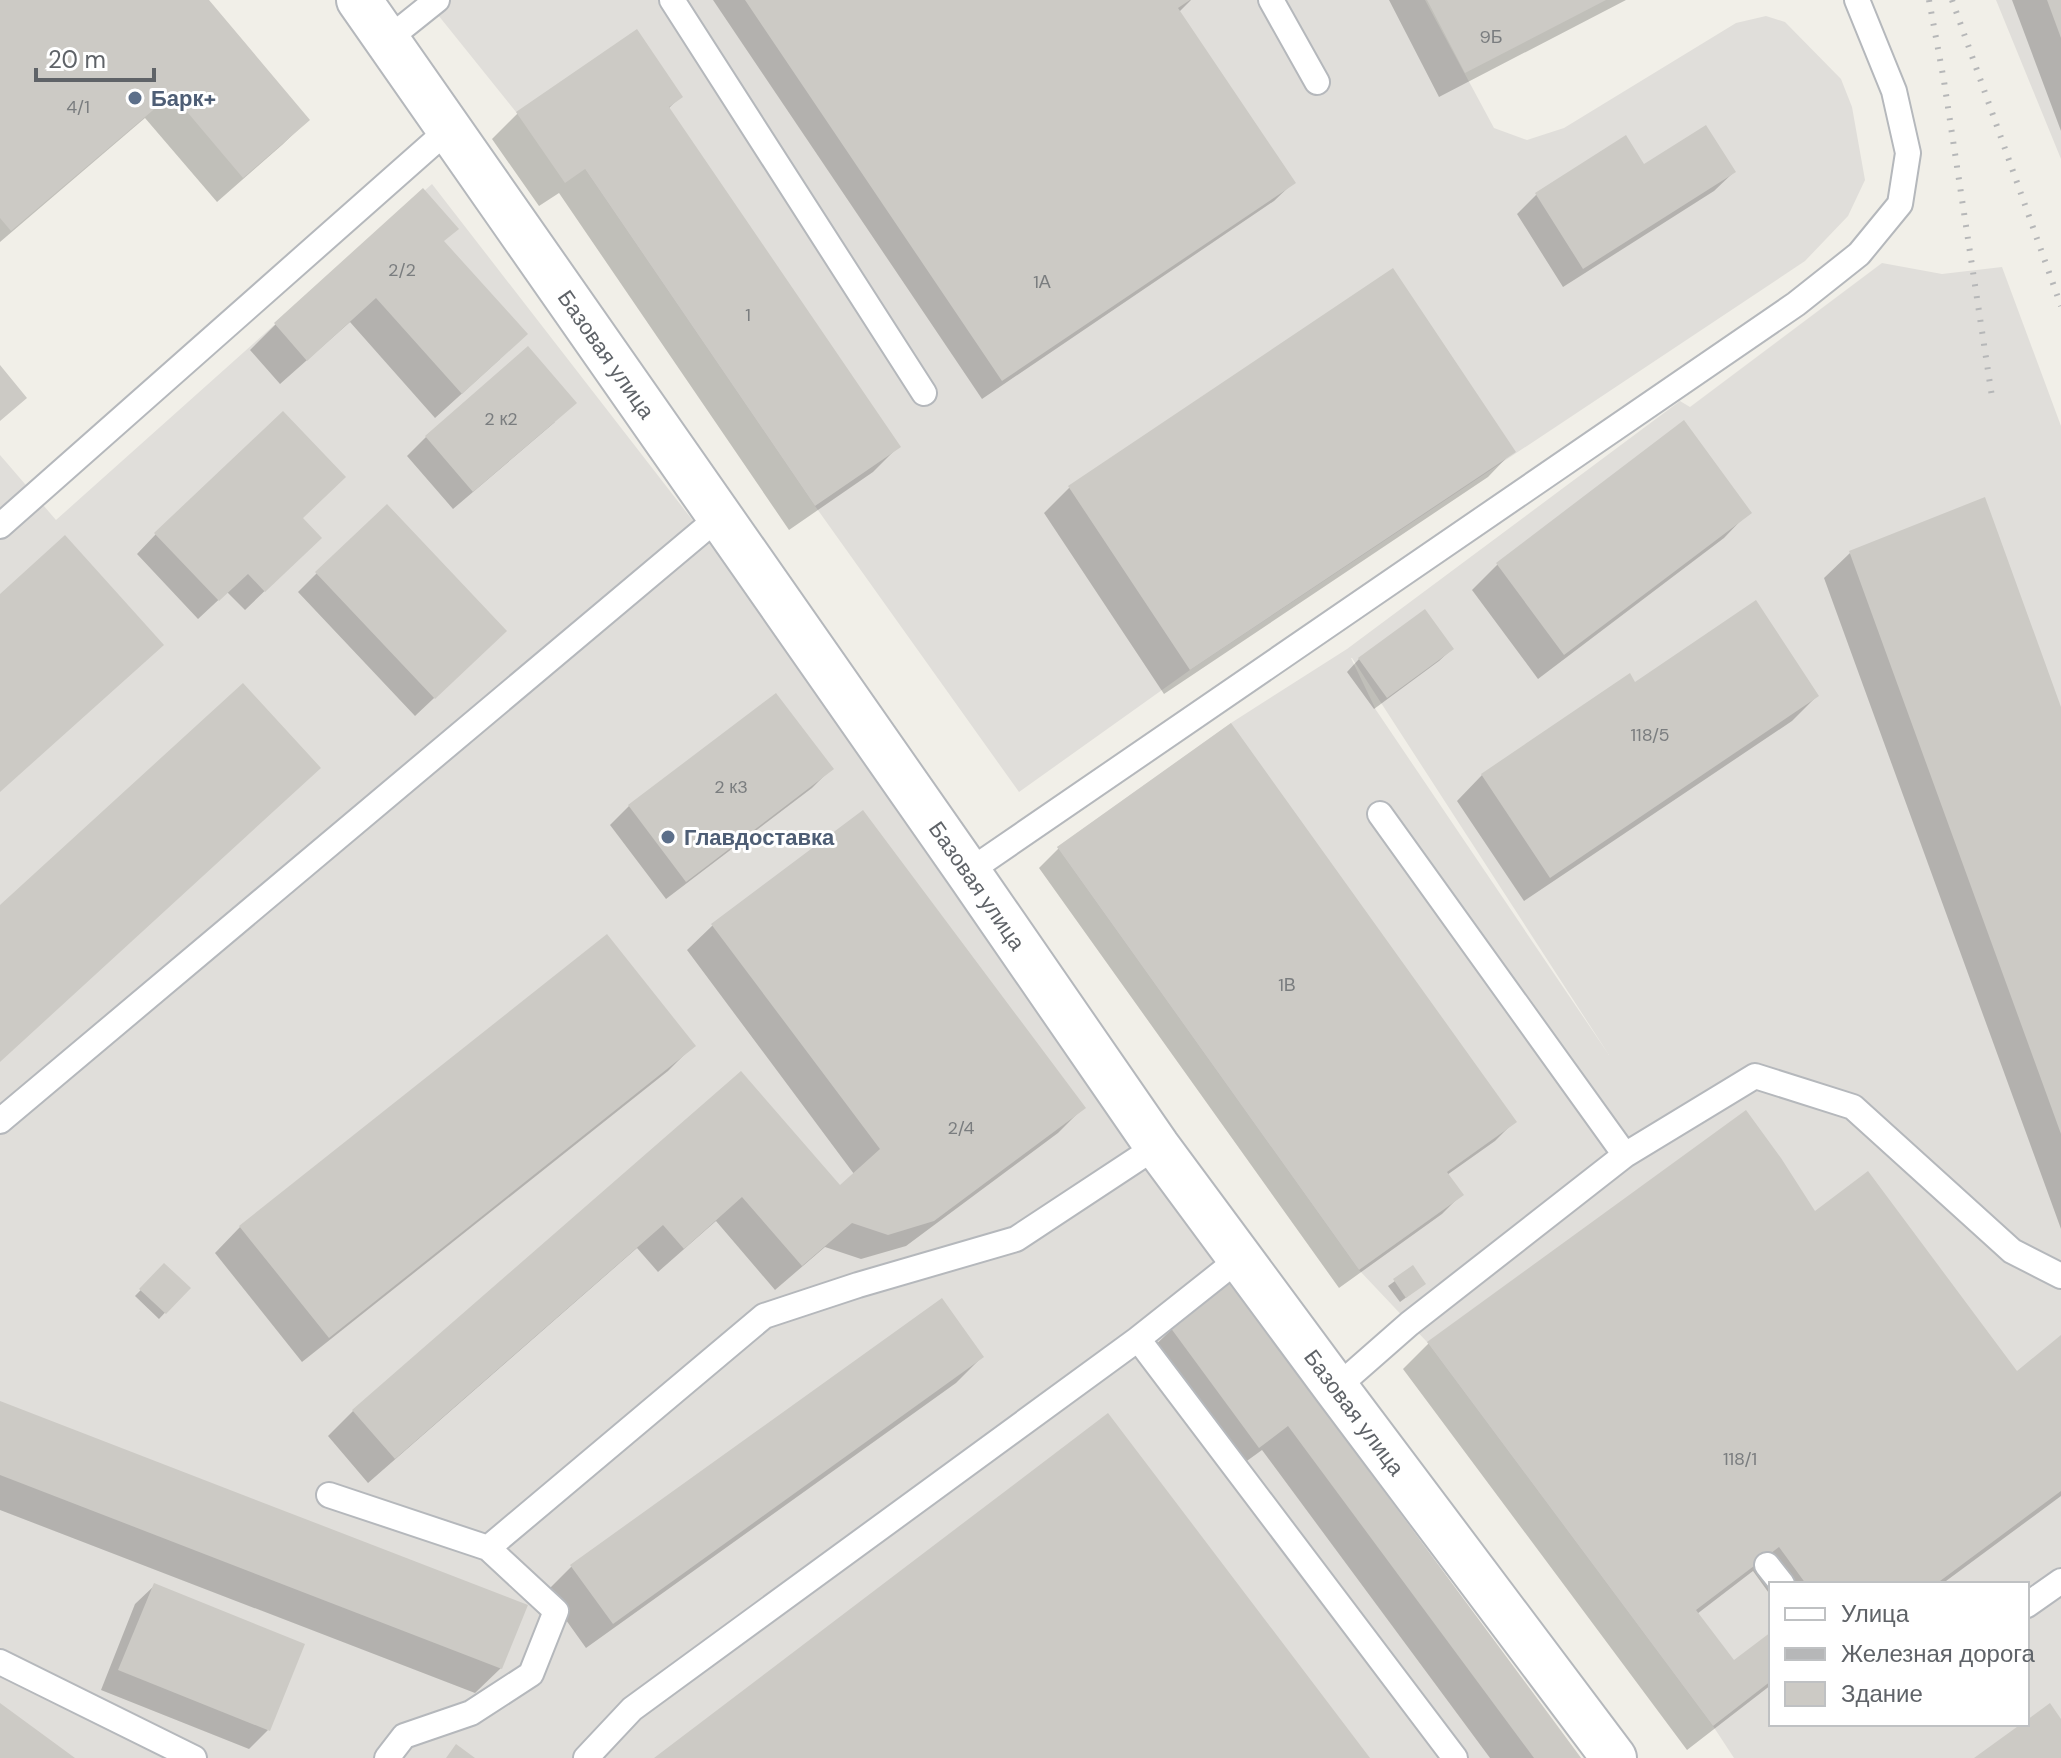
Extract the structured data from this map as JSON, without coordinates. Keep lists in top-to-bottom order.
{
  "streets": {
    "street": ["Базовая улица"]
  },
  "places": ["Барк+", "Главдоставка"],
  "house_numbers": [
    "9Б",
    "4/1",
    "2/2",
    "1А",
    "1",
    "2 к2",
    "118/5",
    "2 к3",
    "1В",
    "2/4",
    "118/1"
  ],
  "legend": ["Улица", "Железная дорога", "Здание"],
  "scale_bar": "20 m"
}
